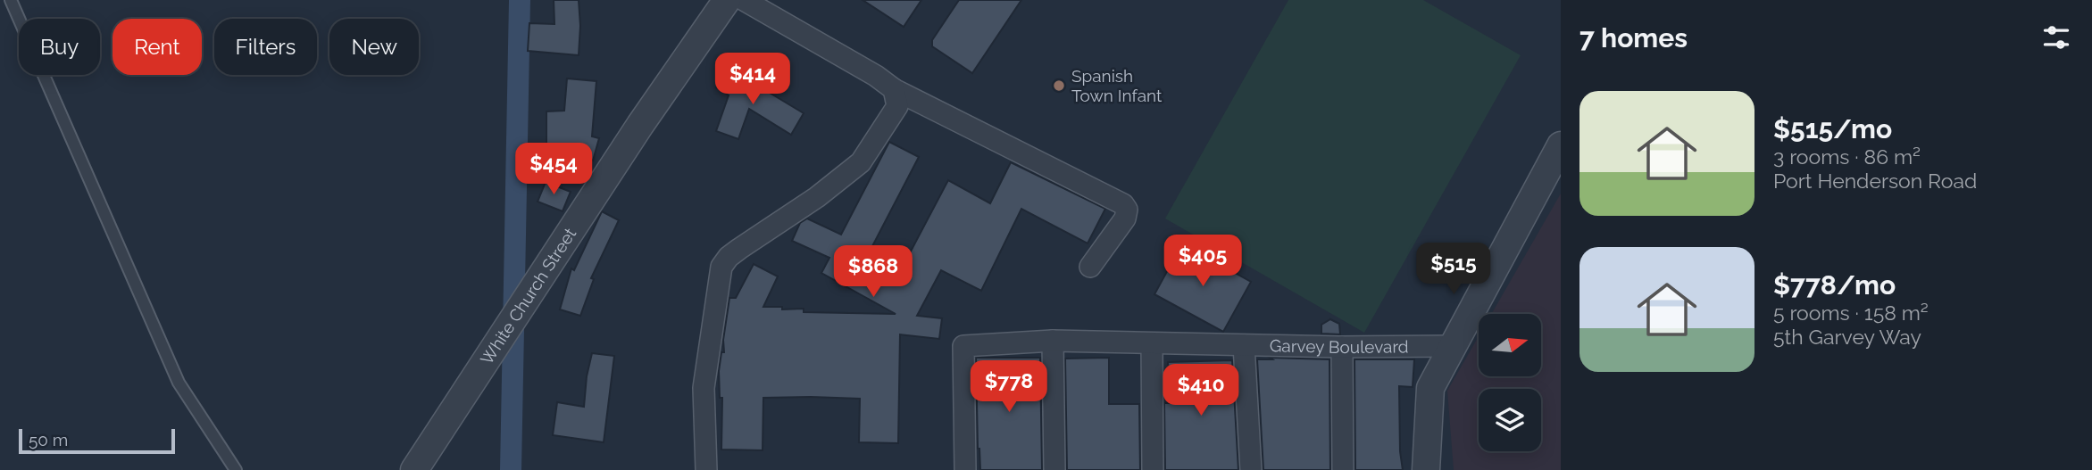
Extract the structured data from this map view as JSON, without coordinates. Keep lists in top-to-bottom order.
{
  "streets": {
    "street": ["White Church Street", "Garvey Boulevard"]
  },
  "places": ["Spanish Town Infant"],
  "scale_bar": "50 m",
  "north": "right",
  "page": {
    "heading": "7 homes",
    "chip": [
      "Buy",
      "Rent",
      "Filters",
      "New"
    ],
    "price": [
      "$414",
      "$454",
      "$405",
      "$515",
      "$868",
      "$778",
      "$410"
    ],
    "list": [
      {
        "name": "$515/mo",
        "note": "3 rooms · 86 m² · Port Henderson Road"
      },
      {
        "name": "$778/mo",
        "note": "5 rooms · 158 m² · 5th Garvey Way"
      }
    ],
    "scale": "50 m"
  }
}
